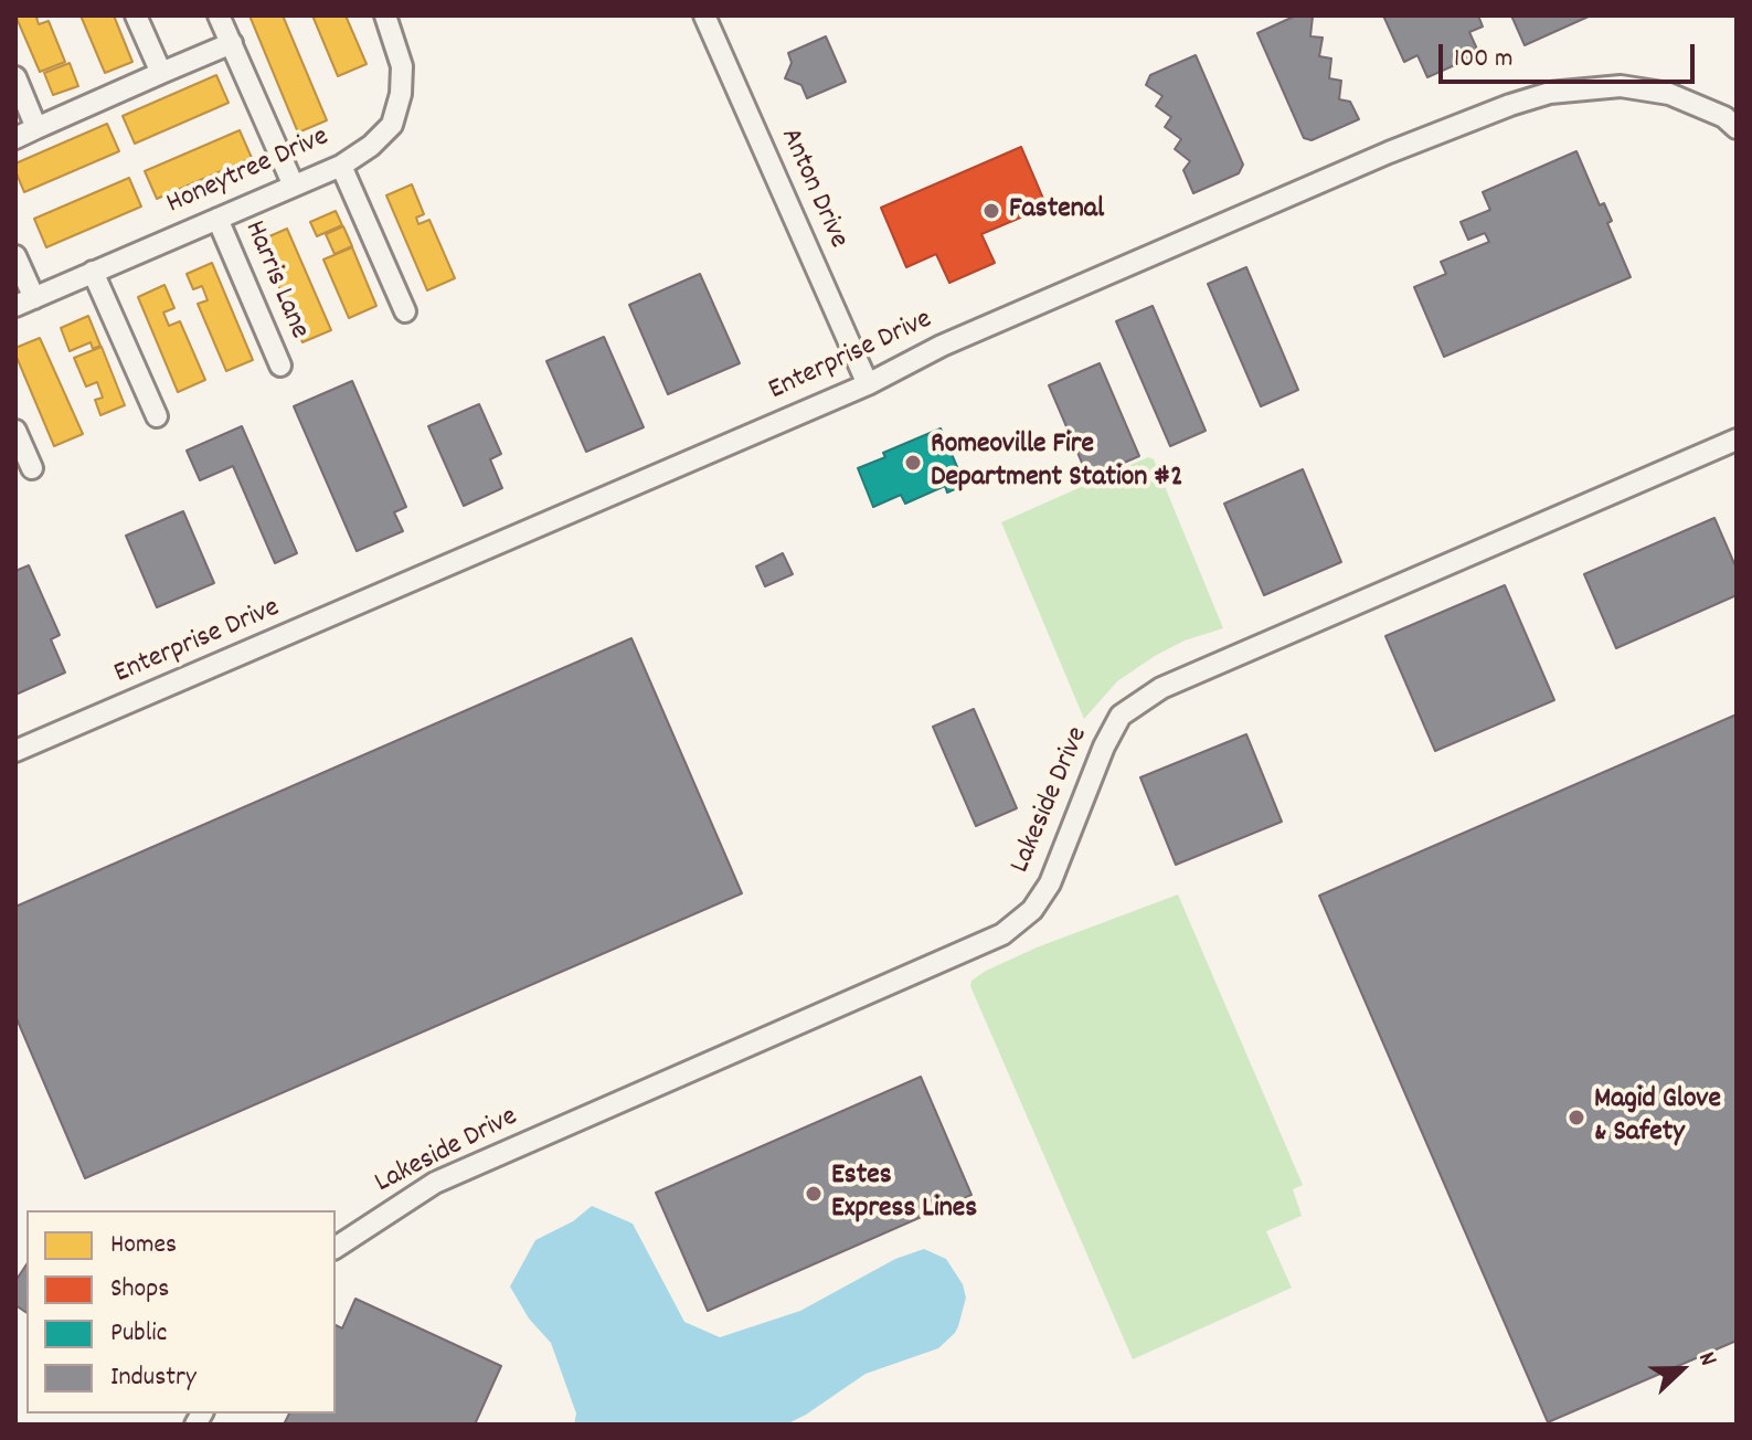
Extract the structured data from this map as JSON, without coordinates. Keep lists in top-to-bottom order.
{
  "streets": {
    "street": [
      "Honeytree Drive",
      "Anton Drive",
      "Harris Lane",
      "Enterprise Drive",
      "Lakeside Drive"
    ]
  },
  "crossings": [
    ["Honeytree Drive", "Harris Lane"],
    ["Anton Drive", "Enterprise Drive"]
  ],
  "places": [
    "Fastenal",
    "Romeoville Fire Department Station #2",
    "Magid Glove & Safety",
    "Estes Express Lines"
  ],
  "legend": [
    "Homes",
    "Shops",
    "Public",
    "Industry"
  ],
  "scale_bar": "100 m",
  "north": "right"
}
